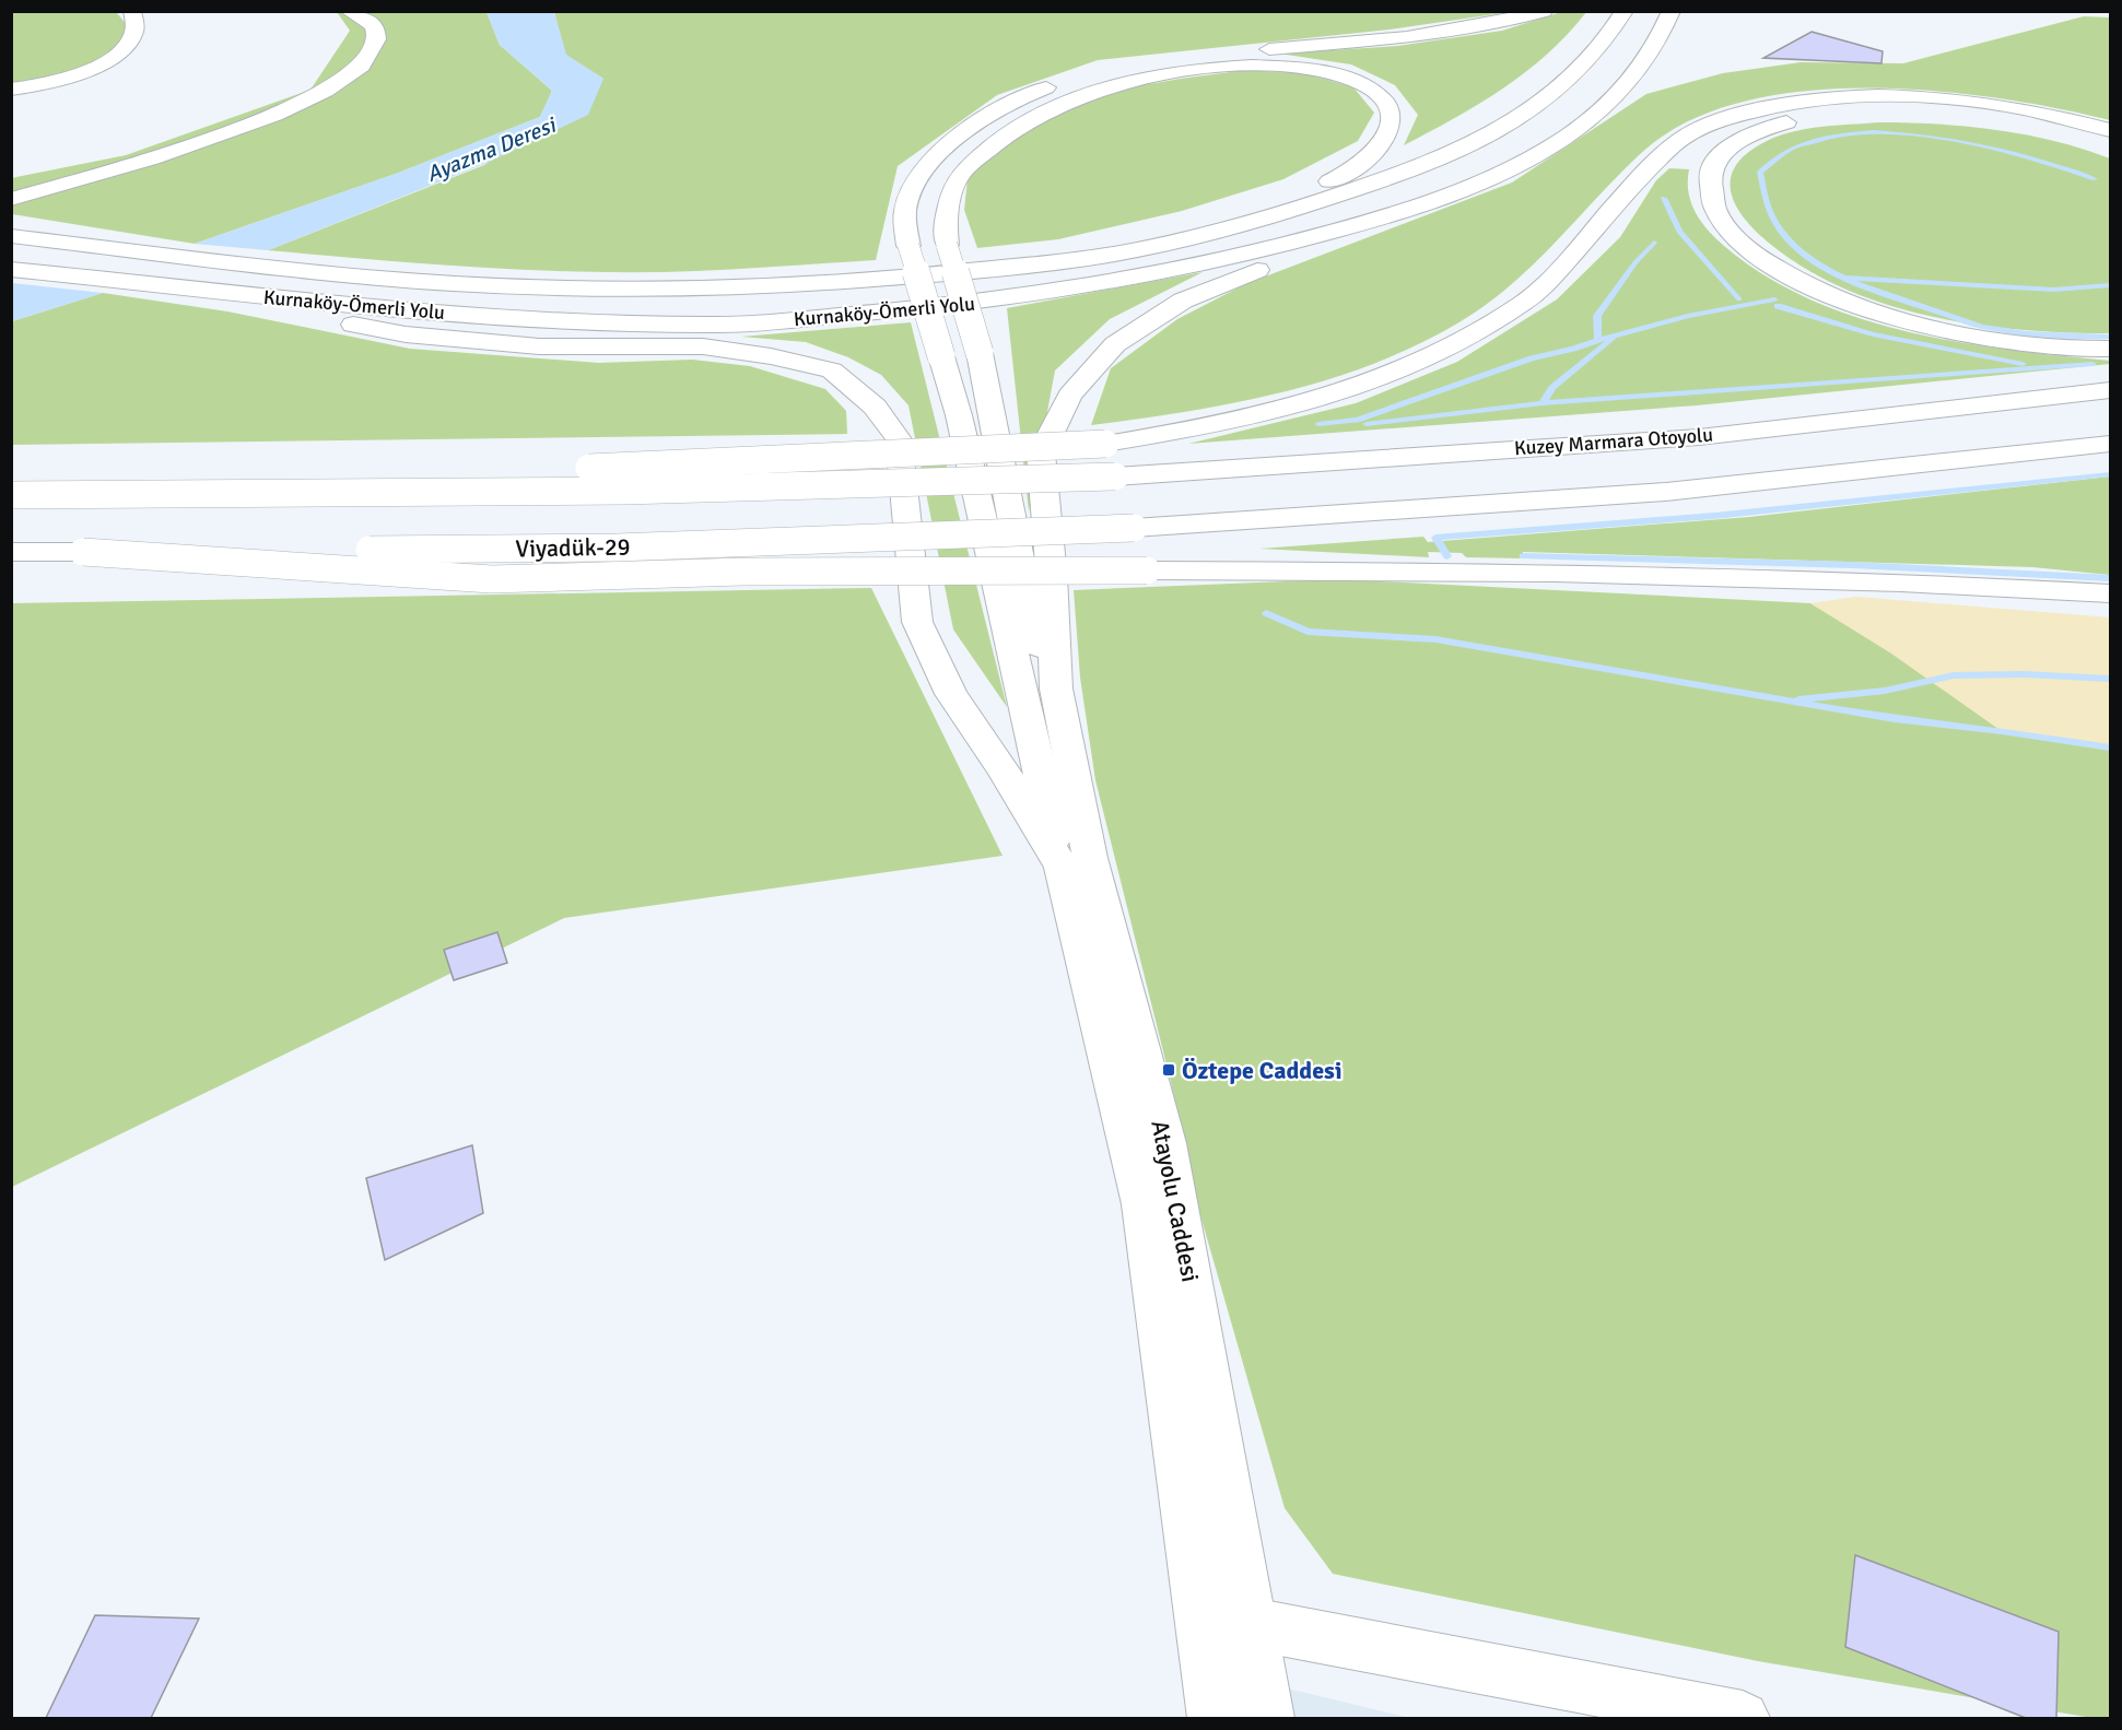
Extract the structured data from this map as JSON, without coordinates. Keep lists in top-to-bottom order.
{
  "streets": {
    "main road": [
      "Kurnaköy-Ömerli Yolu",
      "Kuzey Marmara Otoyolu",
      "Viyadük-29",
      "Atayolu Caddesi"
    ]
  },
  "water": ["Ayazma Deresi"],
  "places": {
    "transit": ["Öztepe Caddesi"]
  }
}
